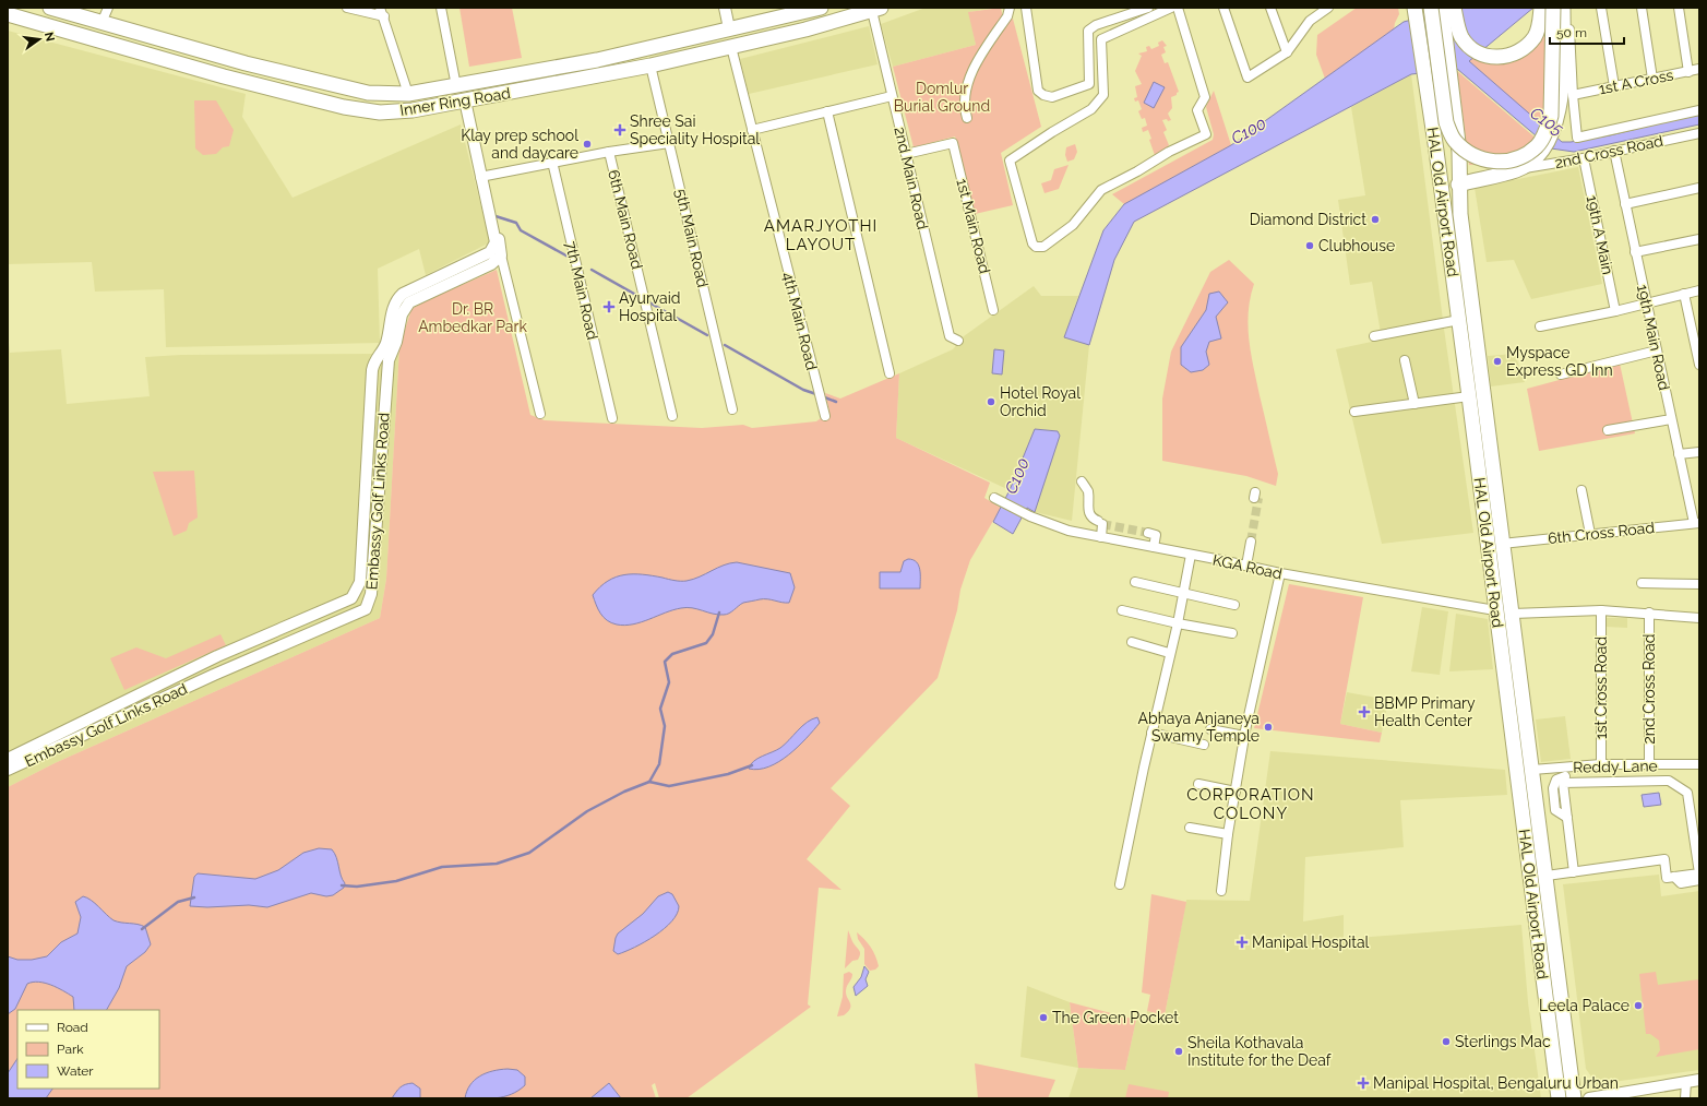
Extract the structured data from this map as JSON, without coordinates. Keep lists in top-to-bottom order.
{
  "streets": {
    "main road": ["Inner Ring Road", "HAL Old Airport Road"],
    "street": [
      "1st A Cross",
      "2nd Cross Road",
      "2nd Main Road",
      "6th Main Road",
      "1st Main Road",
      "19th A Main",
      "5th Main Road",
      "7th Main Road",
      "4th Main Road",
      "19th Main Road",
      "Embassy Golf Links Road",
      "6th Cross Road",
      "KGA Road",
      "1st Cross Road",
      "Reddy Lane"
    ]
  },
  "crossings": [
    ["Inner Ring Road", "2nd Main Road"],
    ["Inner Ring Road", "5th Main Road"],
    ["Inner Ring Road", "4th Main Road"],
    ["2nd Cross Road", "19th A Main"],
    ["2nd Cross Road", "19th Main Road"],
    ["2nd Cross Road", "Reddy Lane"],
    ["2nd Main Road", "1st Main Road"],
    ["HAL Old Airport Road", "6th Cross Road"],
    ["HAL Old Airport Road", "KGA Road"],
    ["HAL Old Airport Road", "Reddy Lane"],
    ["19th Main Road", "6th Cross Road"],
    ["1st Cross Road", "Reddy Lane"]
  ],
  "districts": ["AMARJYOTHI LAYOUT", "CORPORATION COLONY"],
  "water": ["C105", "C100"],
  "parks": ["Domlur Burial Ground", "Dr. BR Ambedkar Park"],
  "places": {
    "health": [
      "Shree Sai Speciality Hospital",
      "Ayurvaid Hospital",
      "BBMP Primary Health Center",
      "Manipal Hospital",
      "Manipal Hospital, Bengaluru Urban"
    ],
    "other": [
      "Klay prep school and daycare",
      "Diamond District",
      "Clubhouse",
      "Myspace Express GD Inn",
      "Hotel Royal Orchid",
      "Abhaya Anjaneya Swamy Temple",
      "Leela Palace",
      "The Green Pocket",
      "Sterlings Mac",
      "Sheila Kothavala Institute for the Deaf"
    ]
  },
  "legend": ["Road", "Park", "Water"],
  "scale_bar": "50 m",
  "north": "right"
}
